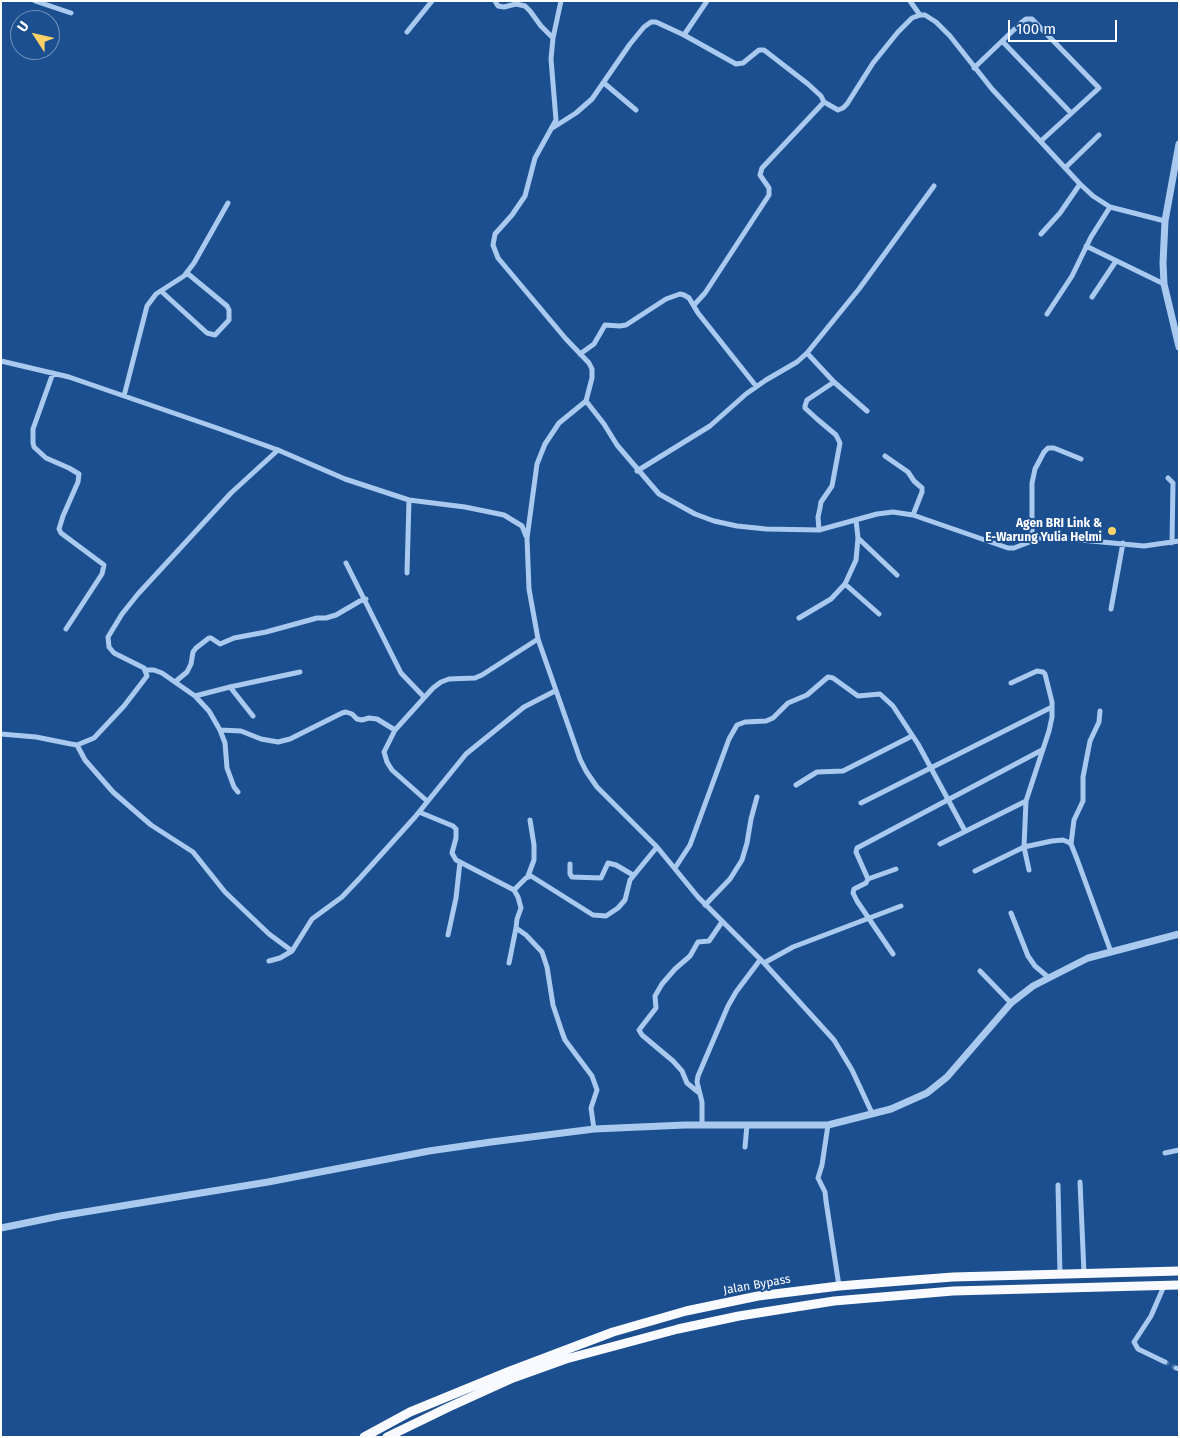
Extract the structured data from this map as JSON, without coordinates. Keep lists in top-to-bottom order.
{
  "streets": {
    "highway": ["Jalan Bypass"]
  },
  "places": ["Agen BRI Link & E-Warung Yulia Helmi"],
  "scale_bar": "100 m",
  "north": "top left"
}
